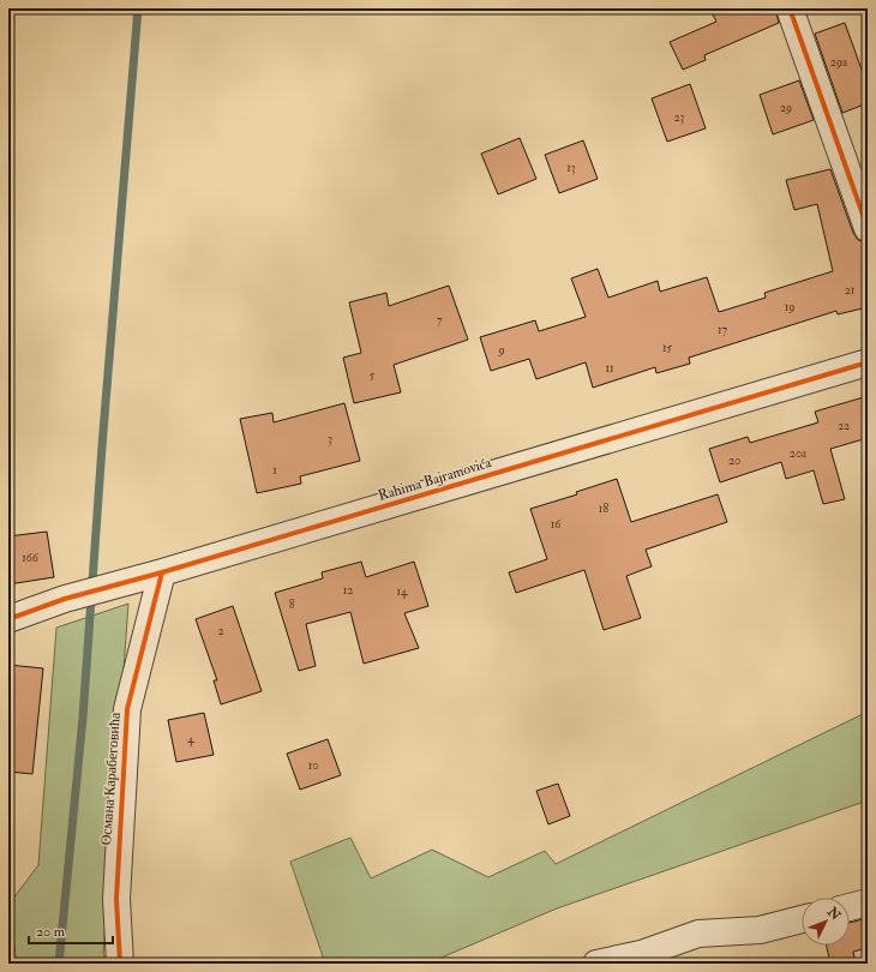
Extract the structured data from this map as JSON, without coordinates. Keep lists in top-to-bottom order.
{
  "streets": {
    "street": ["Rahima Bajramovića", "Османа Карабеговића"]
  },
  "crossings": [
    ["Rahima Bajramovića", "Османа Карабеговића"]
  ],
  "house_numbers": [
    "29a",
    "29",
    "23",
    "13",
    "21",
    "19",
    "7",
    "17",
    "15",
    "9",
    "11",
    "5",
    "22",
    "3",
    "20a",
    "20",
    "1",
    "18",
    "16",
    "166",
    "12",
    "14",
    "8",
    "2",
    "4",
    "10"
  ],
  "scale_bar": "20 m",
  "north": "top right"
}
